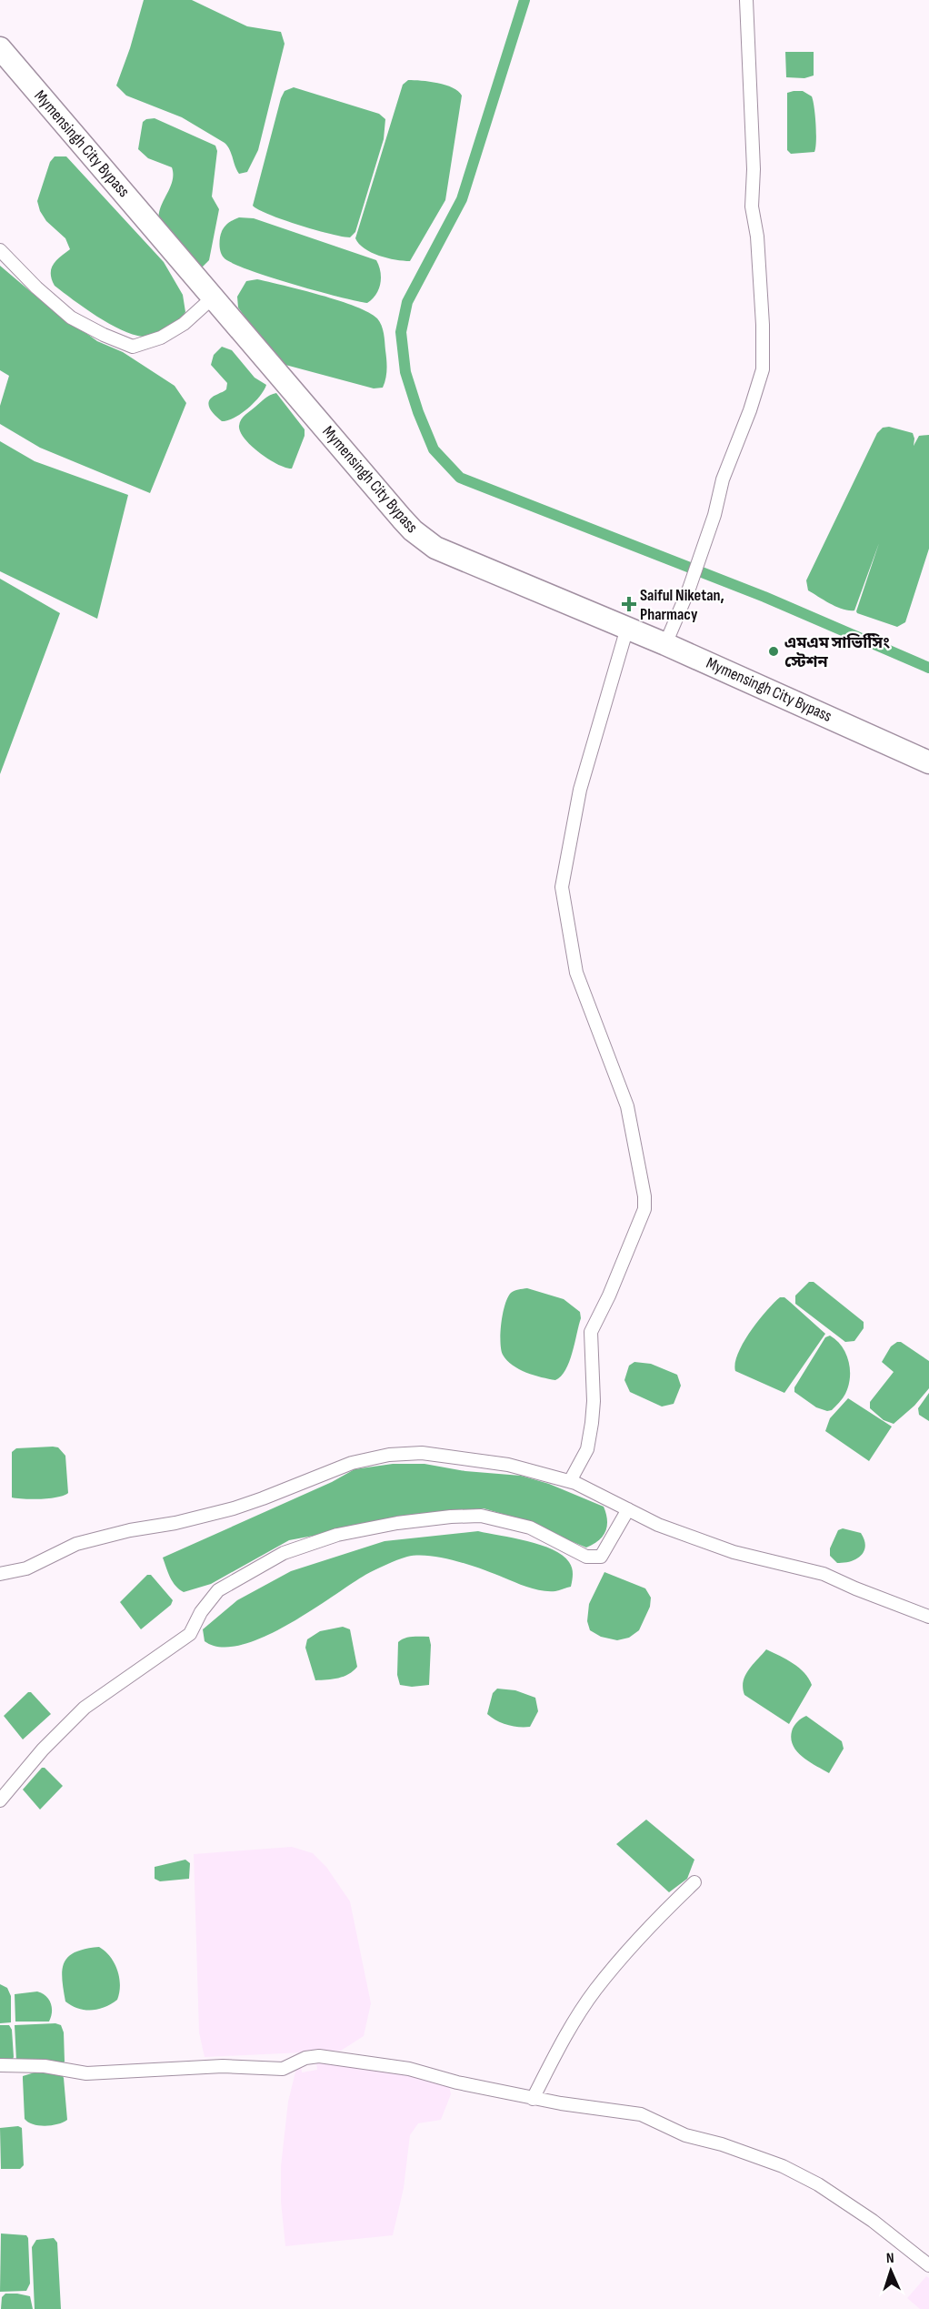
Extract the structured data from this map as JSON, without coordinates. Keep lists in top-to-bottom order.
{
  "streets": {
    "highway": ["Mymensingh City Bypass"]
  },
  "places": {
    "health": ["Saiful Niketan, Pharmacy"],
    "other": ["এমএম সাভ‌িসি‌িং স্ট‌েশন"]
  },
  "north": "top"
}
